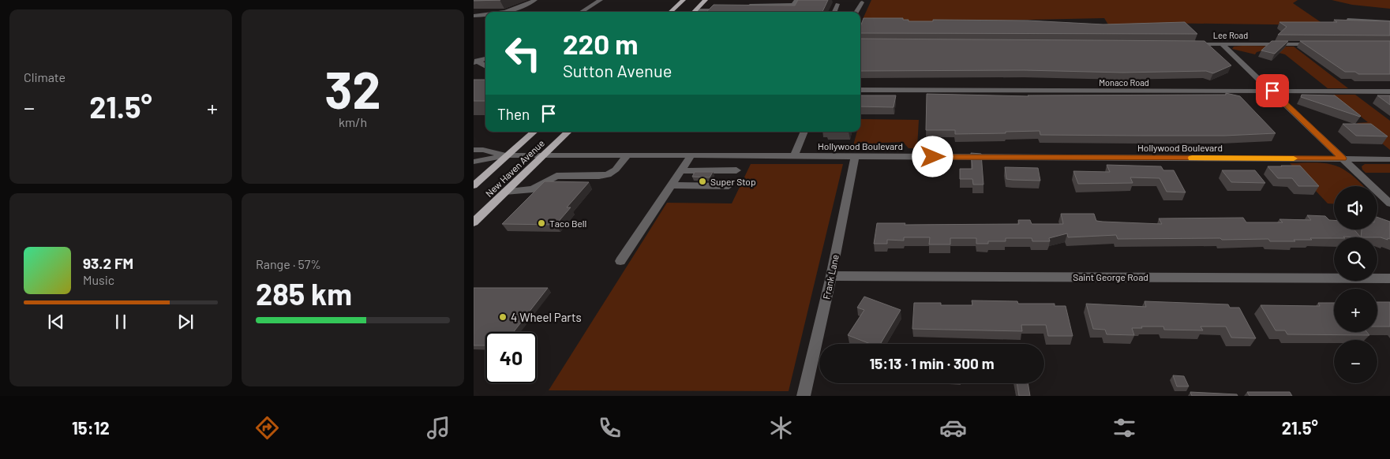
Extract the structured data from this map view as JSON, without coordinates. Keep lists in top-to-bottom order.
{
  "streets": {
    "main road": ["New Haven Avenue"],
    "street": [
      "Lee Road",
      "Monaco Road",
      "Hollywood Boulevard",
      "Frank Lane",
      "Saint George Road"
    ]
  },
  "crossings": [
    ["Hollywood Boulevard", "New Haven Avenue"],
    ["Hollywood Boulevard", "Frank Lane"],
    ["Frank Lane", "Saint George Road"]
  ],
  "places": ["Super Stop", "Taco Bell", "4 Wheel Parts"],
  "page": {
    "tile": [
      "Climate",
      ["32", "km/h"],
      ["Range · 57%", "285 km"]
    ],
    "turn": ["220 m", "Sutton Avenue"],
    "heat": ["−", "21.5°", "+"],
    "then": "Then",
    "map_buttons": ["+", "−"],
    "song": ["93.2 FM", "Music"],
    "limit": "40",
    "trip": "15:13 · 1 min · 300 m",
    "tabs": ["15:12", "21.5°"]
  }
}
